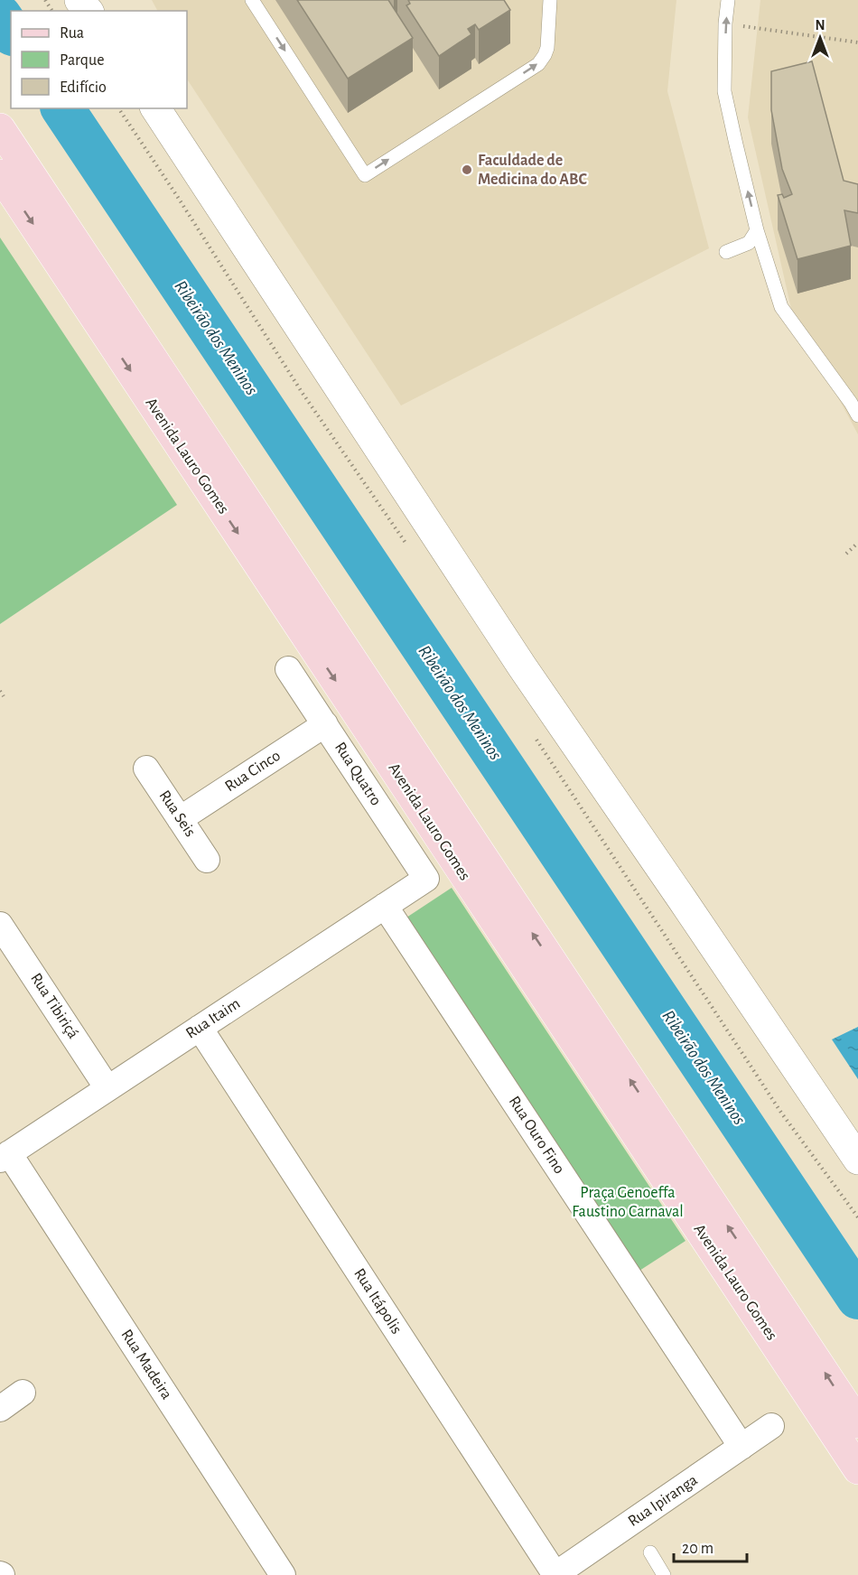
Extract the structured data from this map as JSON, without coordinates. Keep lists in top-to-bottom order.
{
  "streets": {
    "main road": ["Avenida Lauro Gomes"],
    "street": [
      "Rua Cinco",
      "Rua Quatro",
      "Rua Seis",
      "Rua Tibiriçá",
      "Rua Itaim",
      "Rua Ouro Fino",
      "Rua Itápolis",
      "Rua Madeira",
      "Rua Ipiranga"
    ]
  },
  "crossings": [
    ["Rua Cinco", "Rua Quatro"],
    ["Rua Cinco", "Rua Seis"],
    ["Rua Quatro", "Rua Itaim"],
    ["Rua Tibiriçá", "Rua Itaim"],
    ["Rua Itaim", "Rua Ouro Fino"],
    ["Rua Itaim", "Rua Itápolis"],
    ["Rua Itaim", "Rua Madeira"],
    ["Rua Ouro Fino", "Rua Ipiranga"],
    ["Rua Itápolis", "Rua Ipiranga"]
  ],
  "water": ["Ribeirão dos Meninos"],
  "parks": ["Praça Genoeffa Faustino Carnaval"],
  "places": ["Faculdade de Medicina do ABC"],
  "legend": ["Rua", "Parque", "Edifício"],
  "scale_bar": "20 m",
  "north": "top"
}
